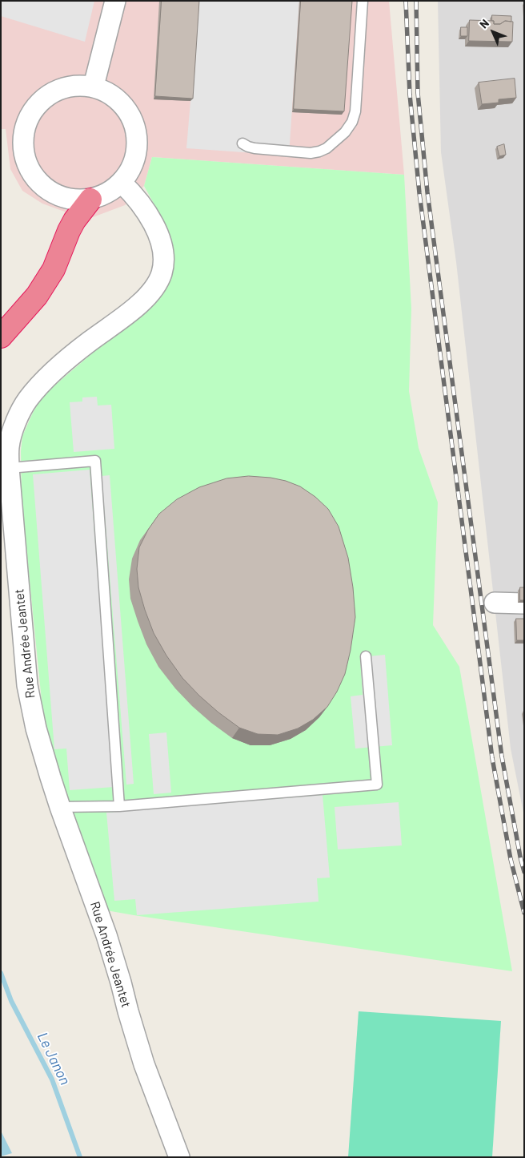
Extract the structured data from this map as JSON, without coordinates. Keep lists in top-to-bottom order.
{
  "streets": {
    "street": ["Rue Andrée Jeantet"]
  },
  "water": ["Le Janon"],
  "north": "top left"
}
